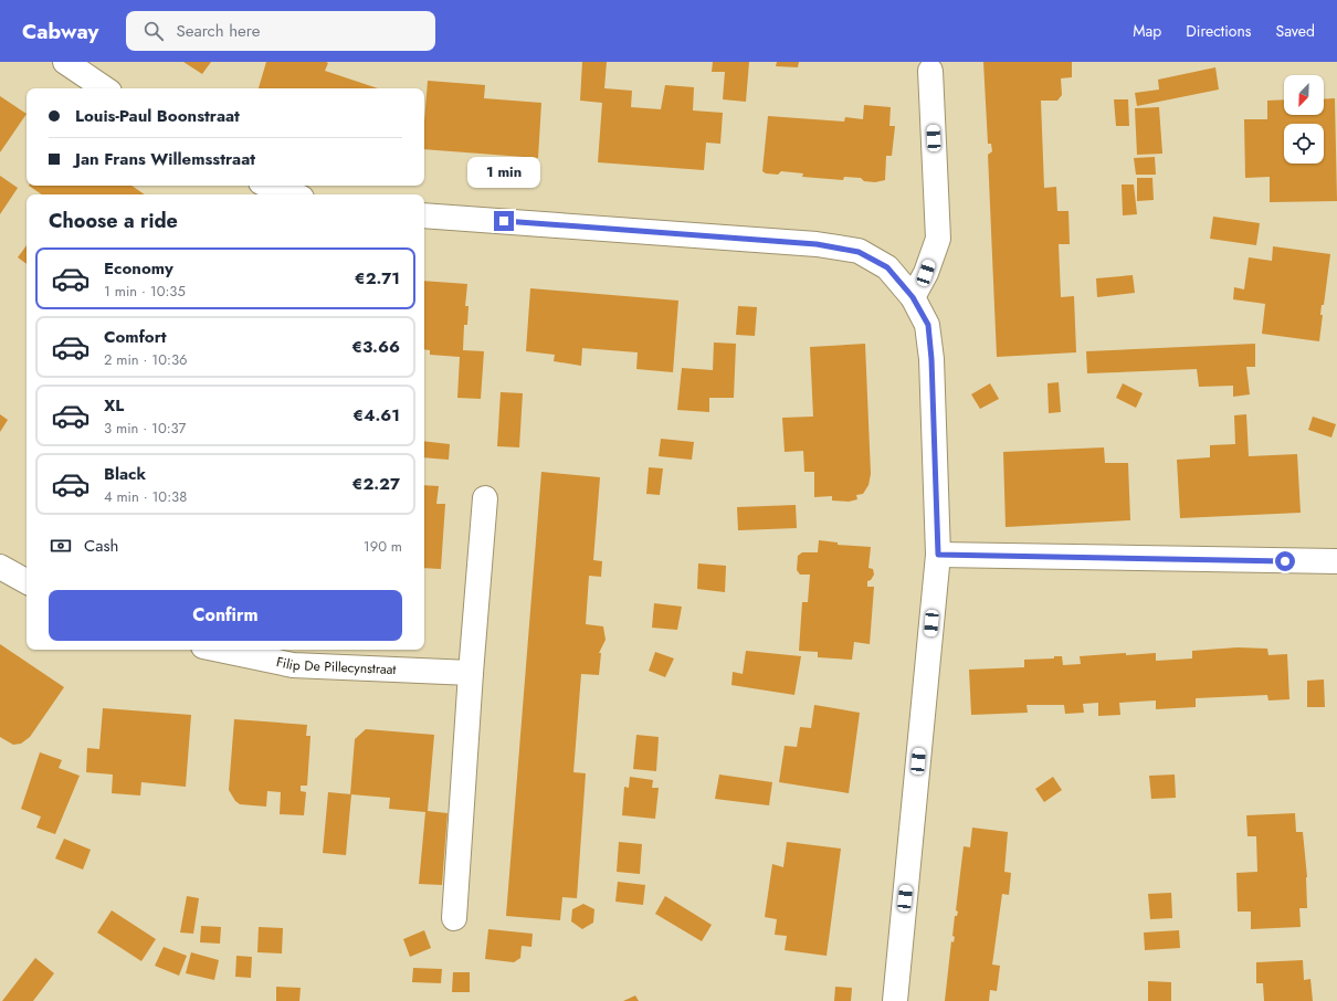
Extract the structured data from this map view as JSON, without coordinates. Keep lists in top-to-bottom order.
{
  "streets": {
    "street": ["Filip De Pillecynstraat"]
  },
  "north": "bottom left",
  "page": {
    "header": "Cabway",
    "search": "Search here",
    "nav": ["Map", "Directions", "Saved"],
    "banner": ["Louis-Paul Boonstraat", "Jan Frans Willemsstraat"],
    "bubble": "1 min",
    "heading": "Choose a ride",
    "list": [
      {
        "name": "Economy",
        "note": "1 min · 10:35",
        "value": "€2.71"
      },
      {
        "name": "Comfort",
        "note": "2 min · 10:36",
        "value": "€3.66"
      },
      {
        "name": "XL",
        "note": "3 min · 10:37",
        "value": "€4.61"
      },
      {
        "name": "Black",
        "note": "4 min · 10:38",
        "value": "€2.27"
      }
    ],
    "pay": ["Cash", "190 m"],
    "buttons": "Confirm"
  }
}
